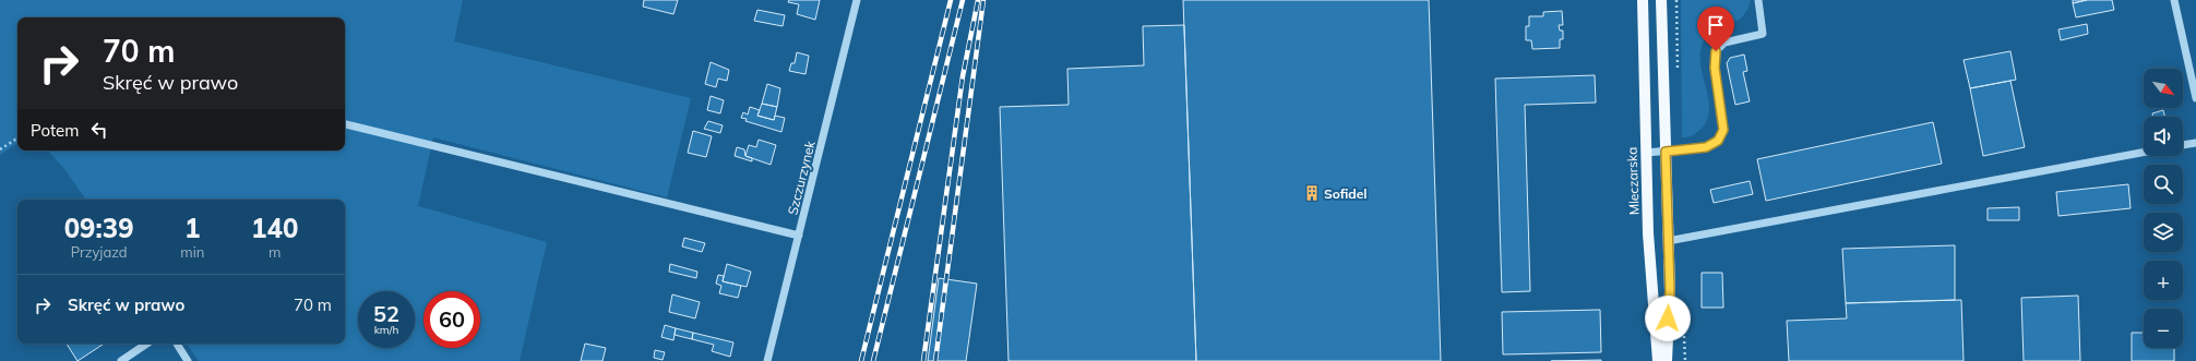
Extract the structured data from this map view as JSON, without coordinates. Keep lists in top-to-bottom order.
{
  "streets": {
    "main road": ["Mleczarska"],
    "street": ["Szczurzynek"]
  },
  "places": {
    "building": ["Sofidel"]
  },
  "north": "bottom right",
  "page": {
    "turn": ["70 m", "Skręć w prawo"],
    "map_buttons": ["+", "−"],
    "then": "Potem",
    "eta": [
      "09:39",
      "Przyjazd",
      "1",
      "min",
      "140",
      "m"
    ],
    "list": [
      {
        "name": "Skręć w prawo",
        "value": "70 m"
      }
    ],
    "speed": "52 km/h",
    "limit": "60"
  }
}
